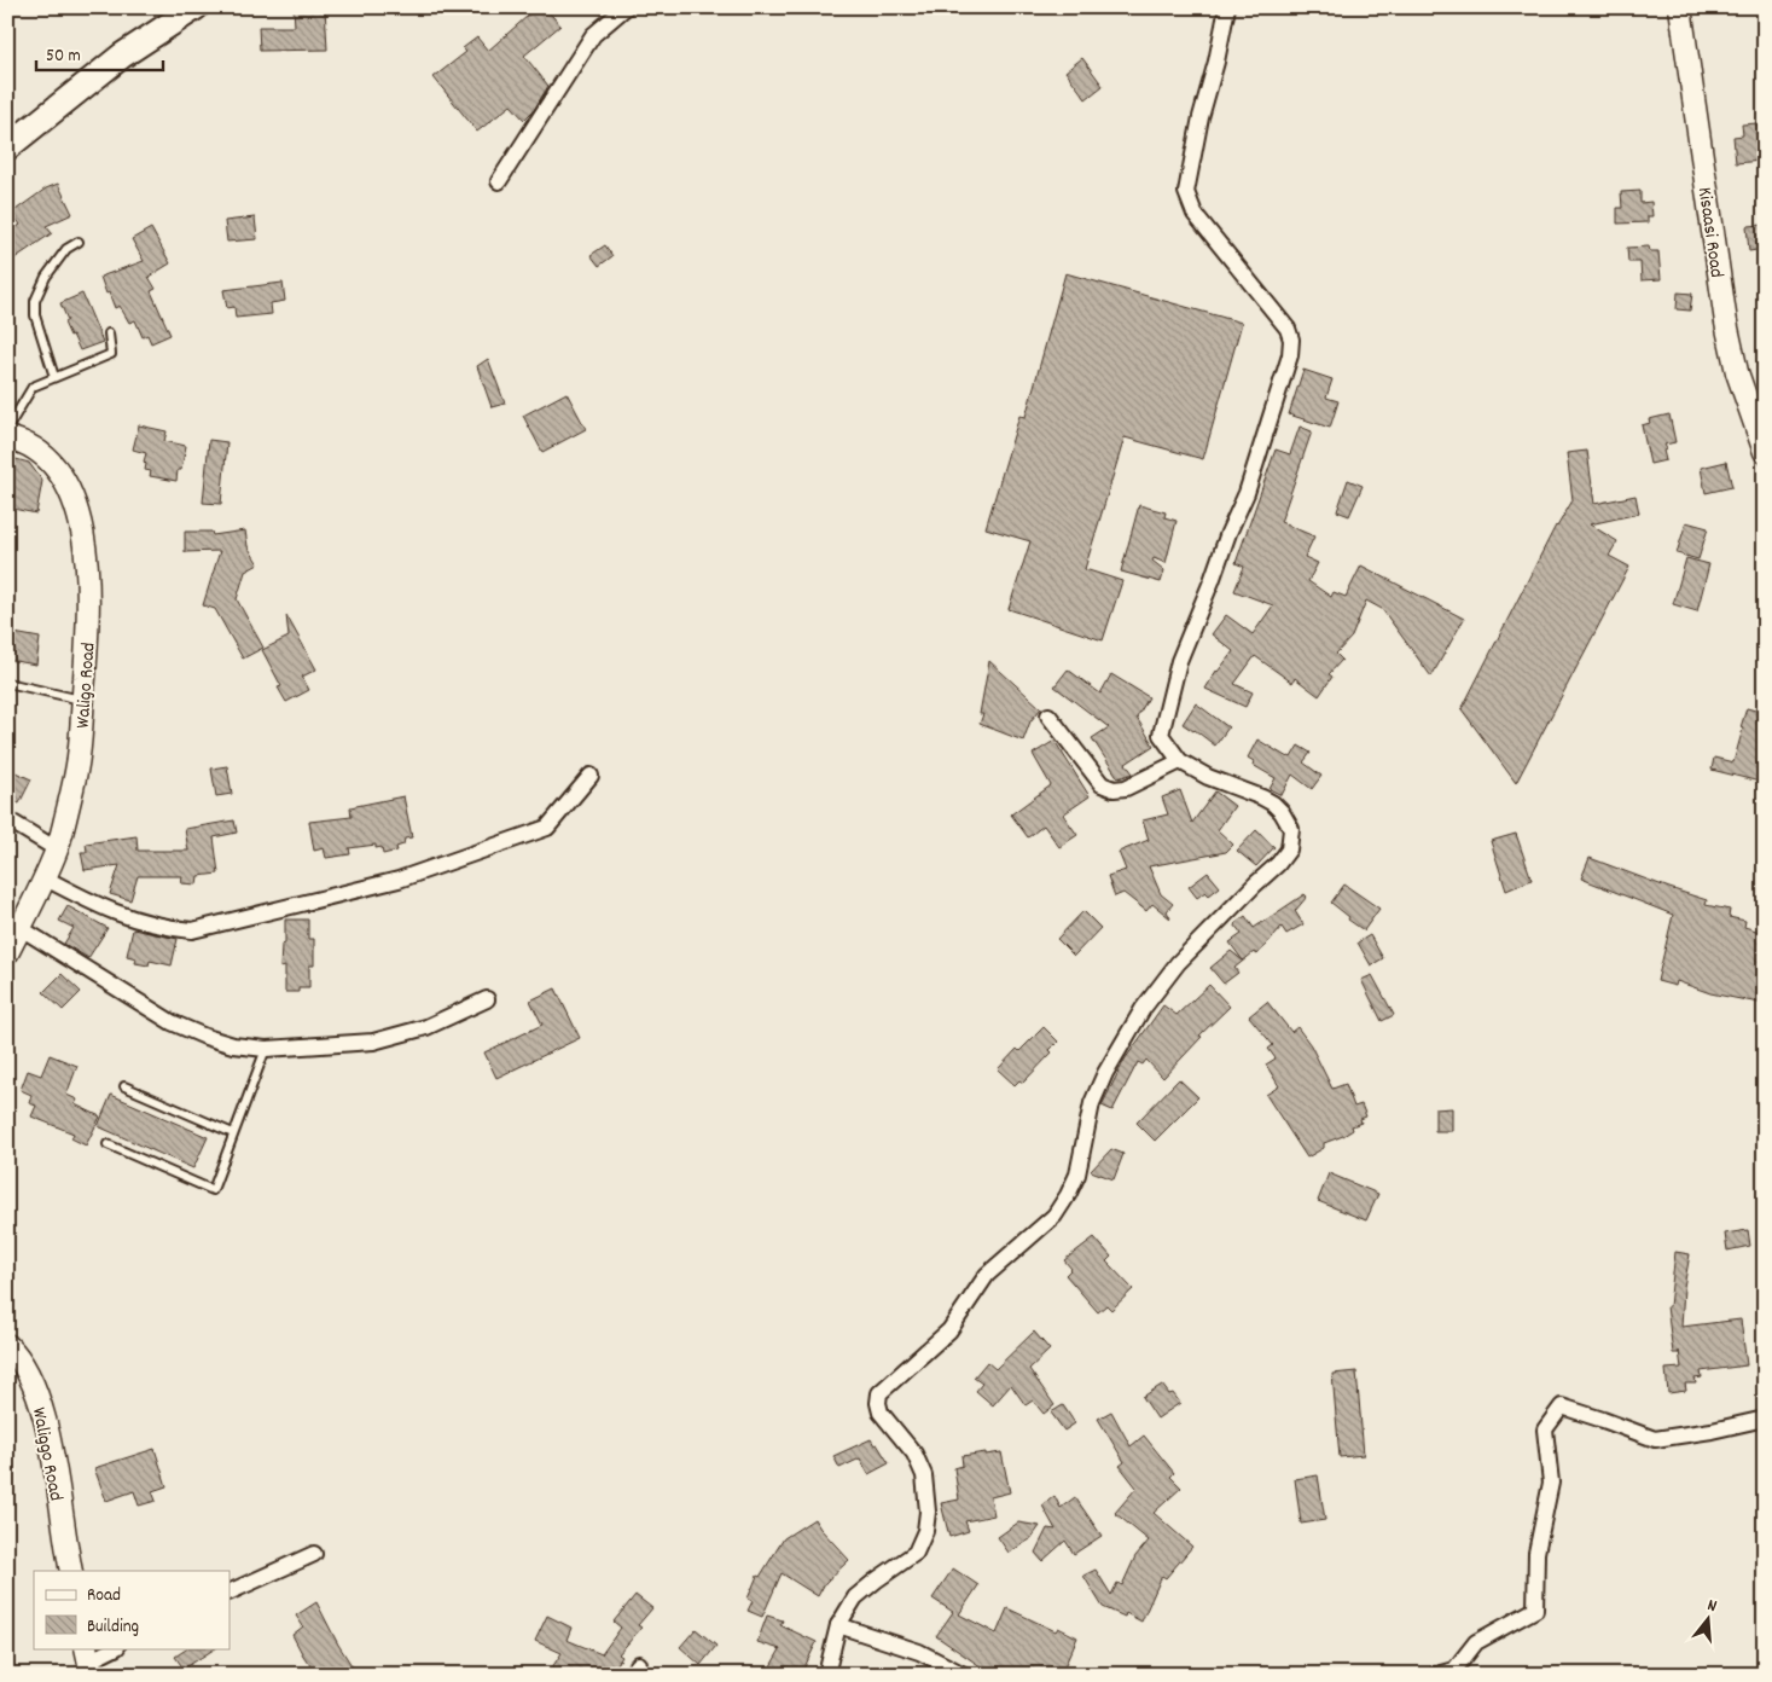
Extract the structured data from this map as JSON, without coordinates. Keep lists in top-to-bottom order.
{
  "streets": {
    "street": ["Kisaasi Road", "Waligo Road", "Waliggo Road"]
  },
  "legend": ["Road", "Building"],
  "scale_bar": "50 m",
  "north": "top"
}
